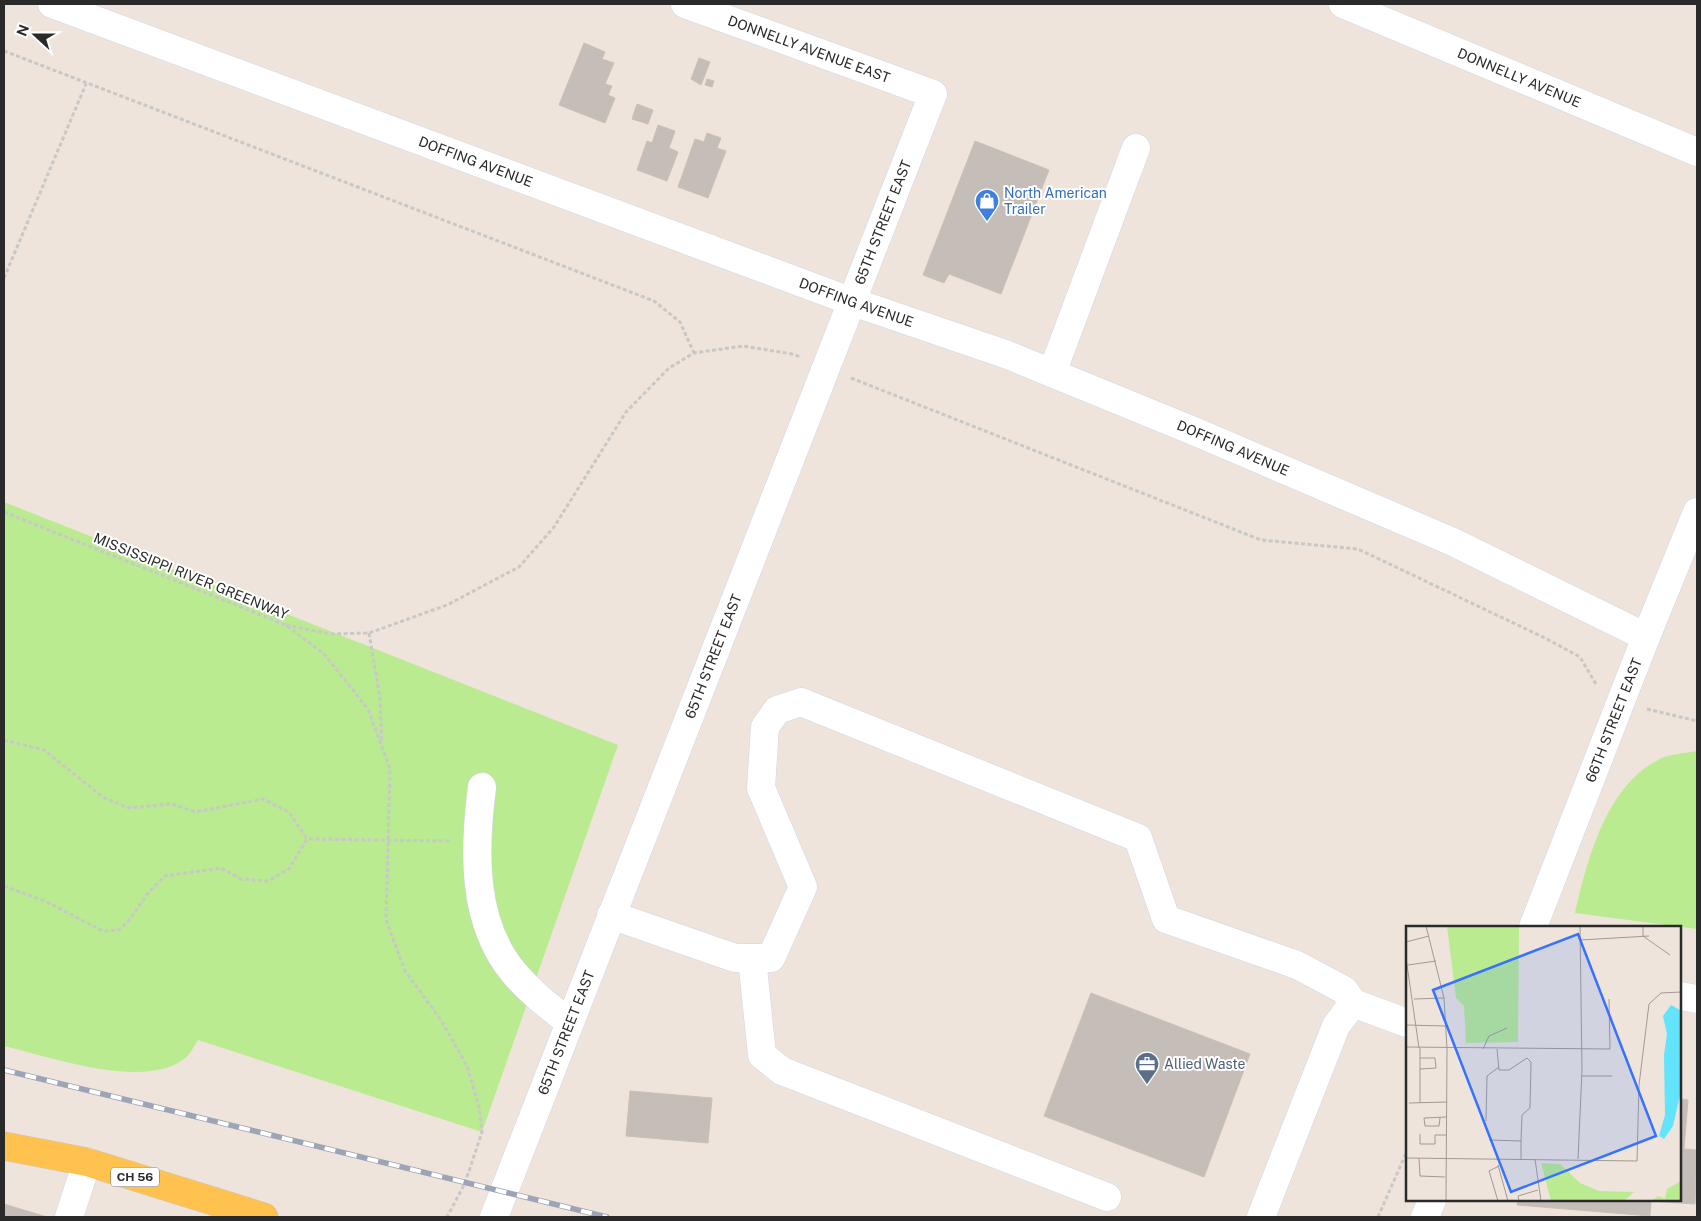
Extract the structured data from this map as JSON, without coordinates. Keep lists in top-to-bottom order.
{
  "streets": {
    "main road": ["CH 56"],
    "street": [
      "DONNELLY AVENUE EAST",
      "DONNELLY AVENUE",
      "DOFFING AVENUE",
      "65TH STREET EAST",
      "66TH STREET EAST"
    ],
    "path": ["MISSISSIPPI RIVER GREENWAY"]
  },
  "crossings": [
    ["DONNELLY AVENUE EAST", "65TH STREET EAST"],
    ["DOFFING AVENUE", "65TH STREET EAST"],
    ["DOFFING AVENUE", "66TH STREET EAST"]
  ],
  "places": {
    "shop": ["North American Trailer"],
    "office": ["Allied Waste"]
  },
  "north": "left"
}
